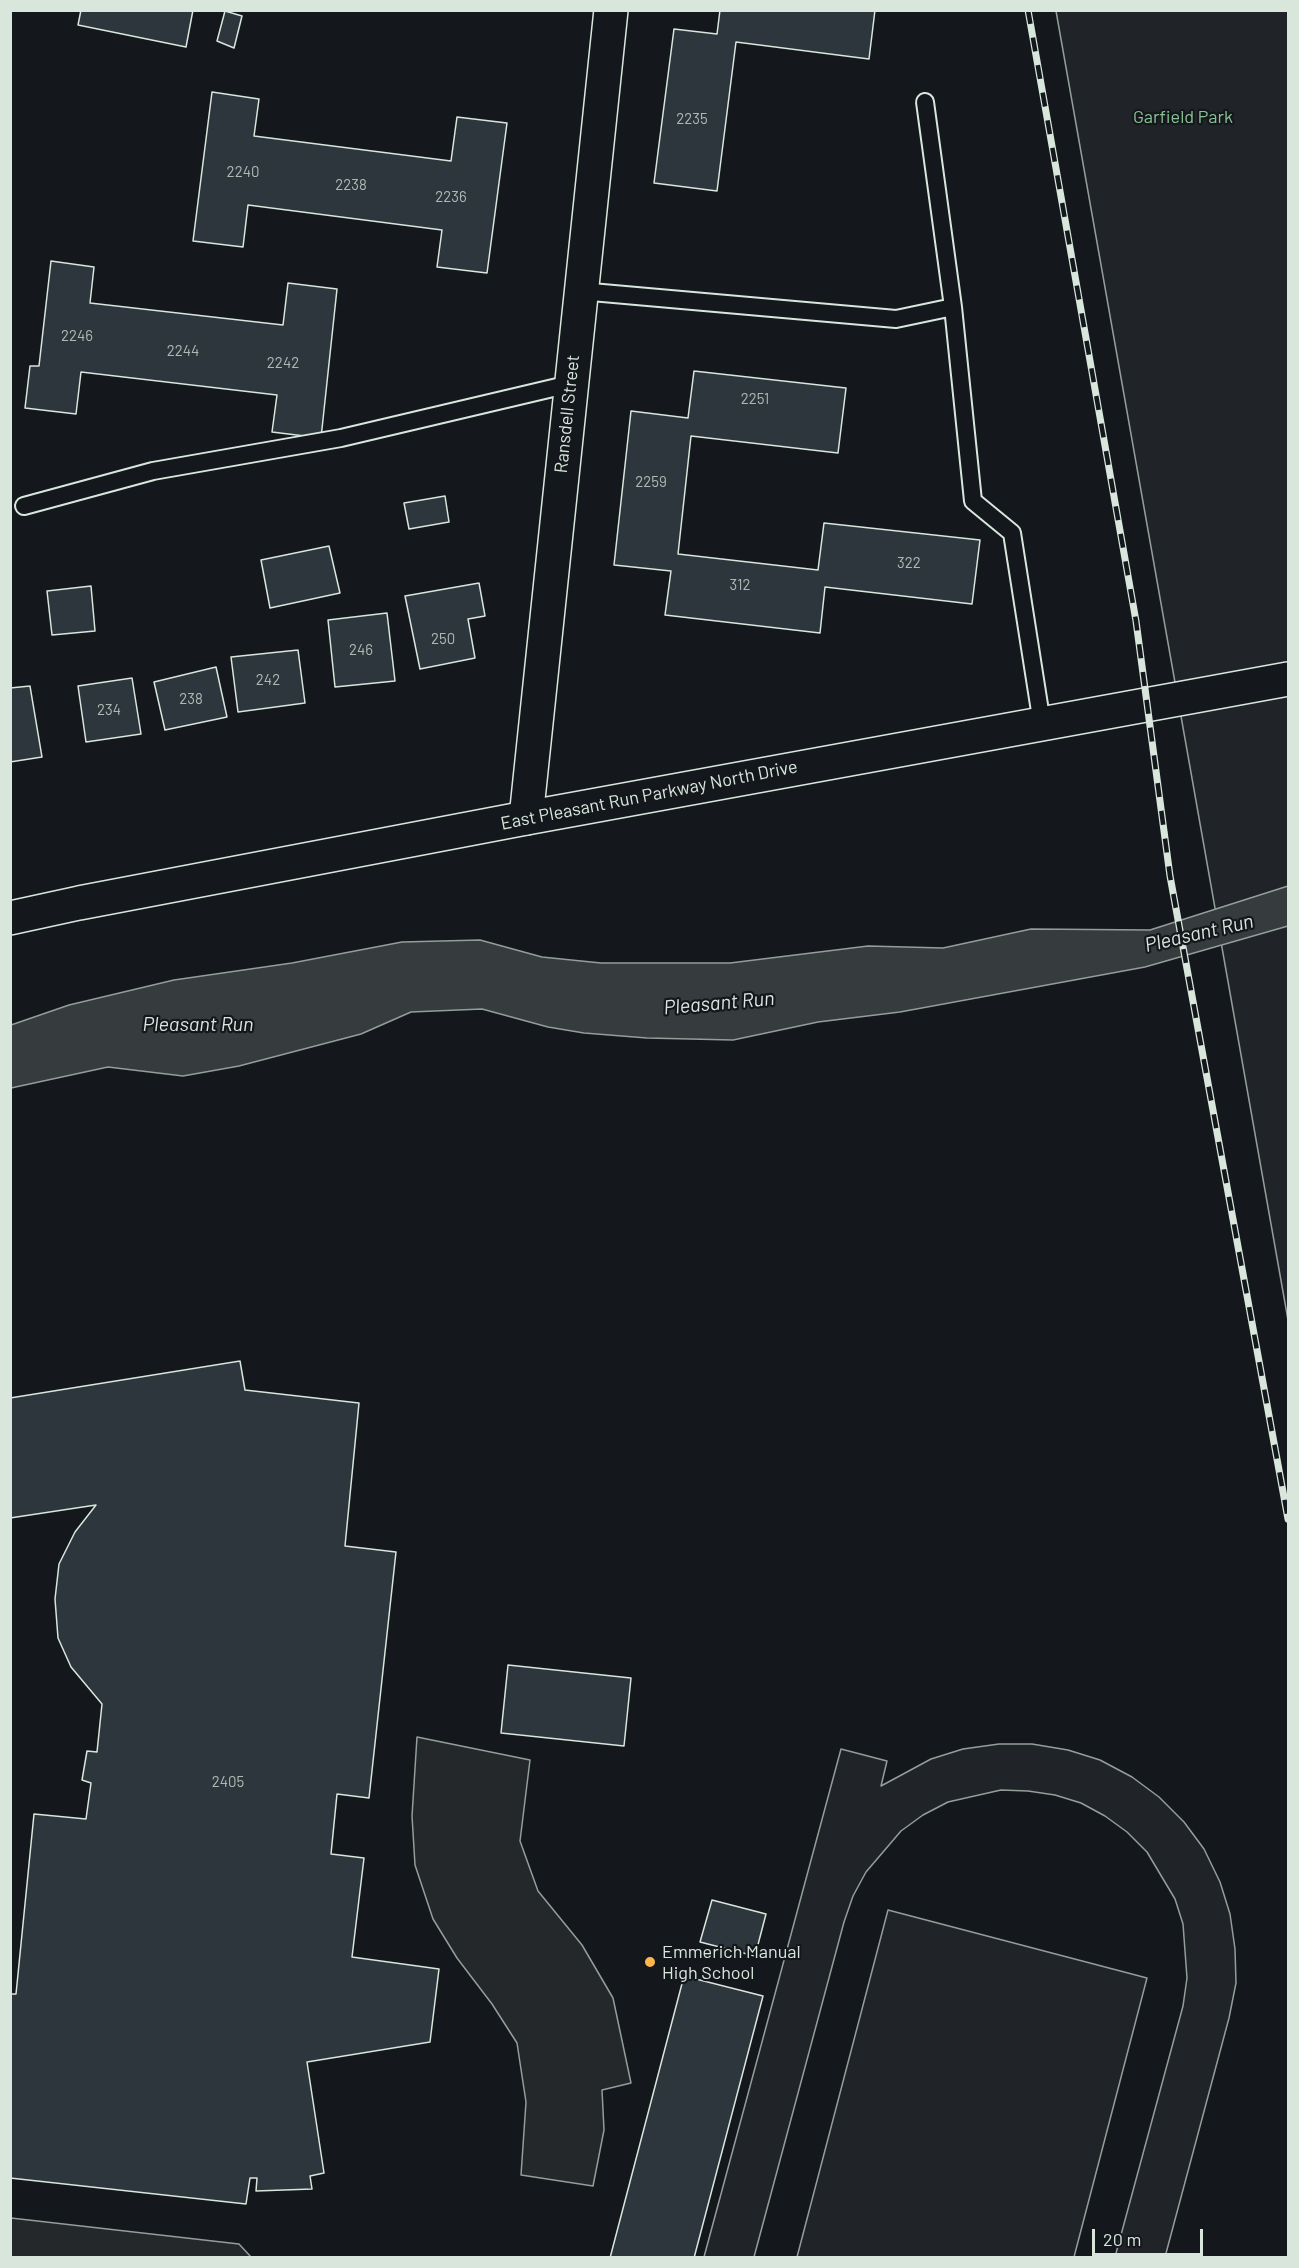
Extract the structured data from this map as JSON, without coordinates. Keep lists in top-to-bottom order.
{
  "streets": {
    "street": ["Ransdell Street", "East Pleasant Run Parkway North Drive"]
  },
  "crossings": [
    ["Ransdell Street", "East Pleasant Run Parkway North Drive"]
  ],
  "water": ["Pleasant Run"],
  "parks": ["Garfield Park"],
  "places": ["Emmerich Manual High School"],
  "house_numbers": [
    "2235",
    "2240",
    "2238",
    "2236",
    "2246",
    "2244",
    "2242",
    "2251",
    "2259",
    "322",
    "312",
    "250",
    "246",
    "242",
    "238",
    "234",
    "2405"
  ],
  "scale_bar": "20 m"
}
